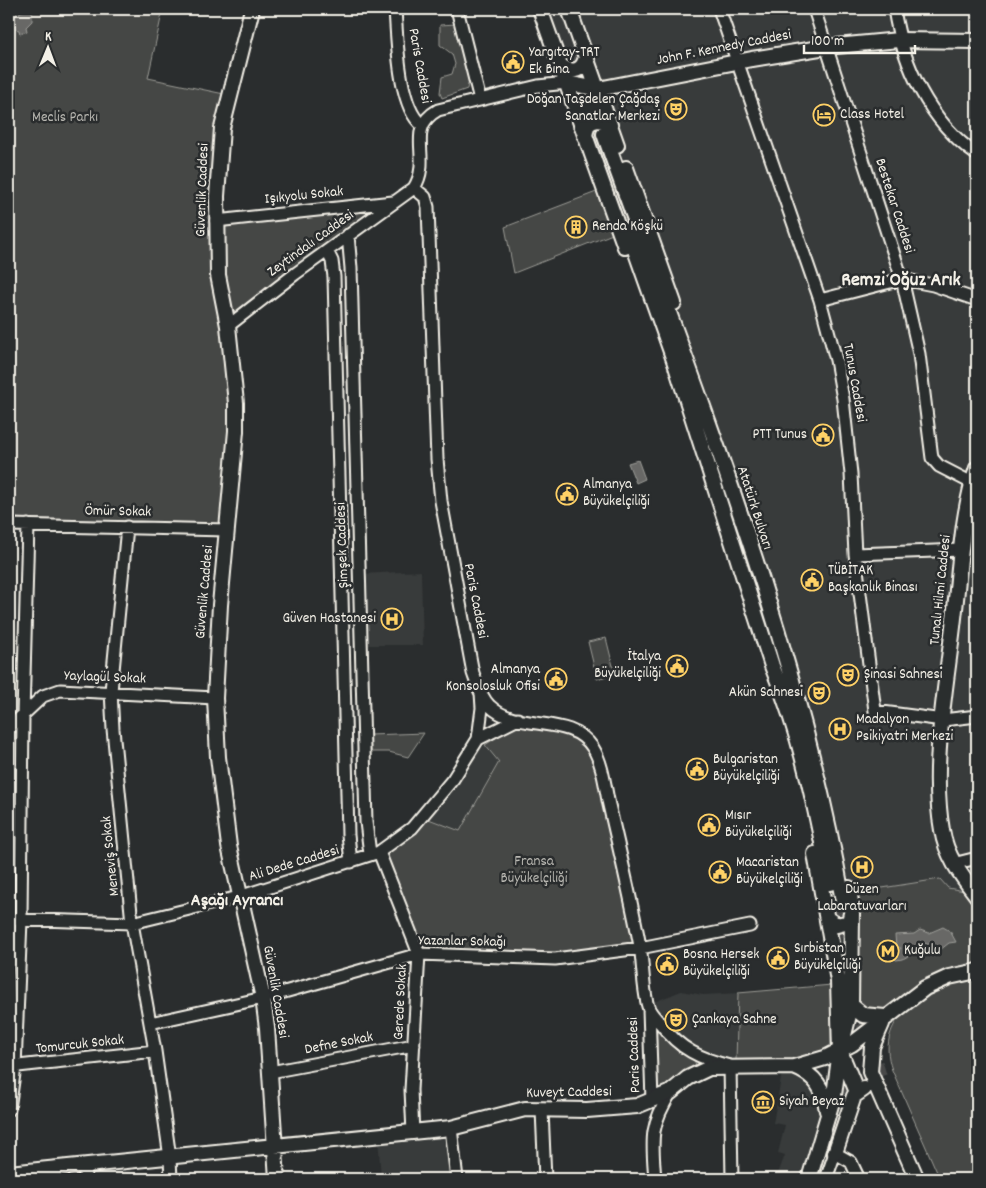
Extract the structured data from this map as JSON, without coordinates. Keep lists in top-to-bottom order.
{
  "streets": {
    "main road": [
      "John F. Kennedy Caddesi",
      "Güvenlik Caddesi",
      "Atatürk Bulvarı",
      "Tunalı Hilmi Caddesi",
      "Kuveyt Caddesi"
    ],
    "street": [
      "Paris Caddesi",
      "Işıkyolu Sokak",
      "Bestekar Caddesi",
      "Zeytindalı Caddesi",
      "Tunus Caddesi",
      "Ömür Sokak",
      "Şimşek Caddesi",
      "Yaylagül Sokak",
      "Meneviş Sokak",
      "Ali Dede Caddesi",
      "Yazanlar Sokağı",
      "Gerede Sokak",
      "Defne Sokak",
      "Tomurcuk Sokak"
    ]
  },
  "crossings": [
    ["John F. Kennedy Caddesi", "Bestekar Caddesi"],
    ["John F. Kennedy Caddesi", "Tunus Caddesi"],
    ["Paris Caddesi", "Zeytindalı Caddesi"],
    ["Paris Caddesi", "Yazanlar Sokağı"],
    ["Paris Caddesi", "Kuveyt Caddesi"],
    ["Güvenlik Caddesi", "Işıkyolu Sokak"],
    ["Güvenlik Caddesi", "Zeytindalı Caddesi"],
    ["Güvenlik Caddesi", "Ömür Sokak"],
    ["Güvenlik Caddesi", "Yaylagül Sokak"],
    ["Güvenlik Caddesi", "Ali Dede Caddesi"],
    ["Güvenlik Caddesi", "Yazanlar Sokağı"],
    ["Güvenlik Caddesi", "Defne Sokak"],
    ["Güvenlik Caddesi", "Kuveyt Caddesi"],
    ["Işıkyolu Sokak", "Zeytindalı Caddesi"],
    ["Bestekar Caddesi", "Tunalı Hilmi Caddesi"],
    ["Zeytindalı Caddesi", "Şimşek Caddesi"],
    ["Tunus Caddesi", "Tunalı Hilmi Caddesi"],
    ["Ömür Sokak", "Meneviş Sokak"],
    ["Şimşek Caddesi", "Ali Dede Caddesi"],
    ["Şimşek Caddesi", "Gerede Sokak"],
    ["Yaylagül Sokak", "Meneviş Sokak"],
    ["Meneviş Sokak", "Ali Dede Caddesi"],
    ["Meneviş Sokak", "Yazanlar Sokağı"],
    ["Meneviş Sokak", "Tomurcuk Sokak"],
    ["Meneviş Sokak", "Kuveyt Caddesi"],
    ["Ali Dede Caddesi", "Gerede Sokak"],
    ["Yazanlar Sokağı", "Gerede Sokak"],
    ["Gerede Sokak", "Defne Sokak"],
    ["Gerede Sokak", "Kuveyt Caddesi"]
  ],
  "districts": ["Remzi Oğuz Arık", "Aşağı Ayrancı"],
  "parks": ["Meclis Parkı", "Fransa Büyükelçiliği"],
  "places": {
    "public building": [
      "Yargıtay-TRT Ek Bina",
      "PTT Tunus",
      "Almanya Büyükelçiliği",
      "TÜBİTAK Başkanlık Binası",
      "İtalya Büyükelçiliği",
      "Almanya Konsolosluk Ofisi",
      "Bulgaristan Büyükelçiliği",
      "Mısır Büyükelçiliği",
      "Macaristan Büyükelçiliği",
      "Sırbistan Büyükelçiliği",
      "Bosna Hersek Büyükelçiliği"
    ],
    "theatre": [
      "Doğan Taşdelen Çağdaş Sanatlar Merkezi",
      "Şinasi Sahnesi",
      "Akün Sahnesi",
      "Çankaya Sahne"
    ],
    "hotel": ["Class Hotel"],
    "building": ["Renda Köşkü"],
    "hospital": ["Güven Hastanesi", "Madalyon Psikiyatri Merkezi", "Düzen Labaratuvarları"],
    "metro station": ["Kuğulu"],
    "museum": ["Siyah Beyaz"]
  },
  "scale_bar": "100 m",
  "north": "top"
}
